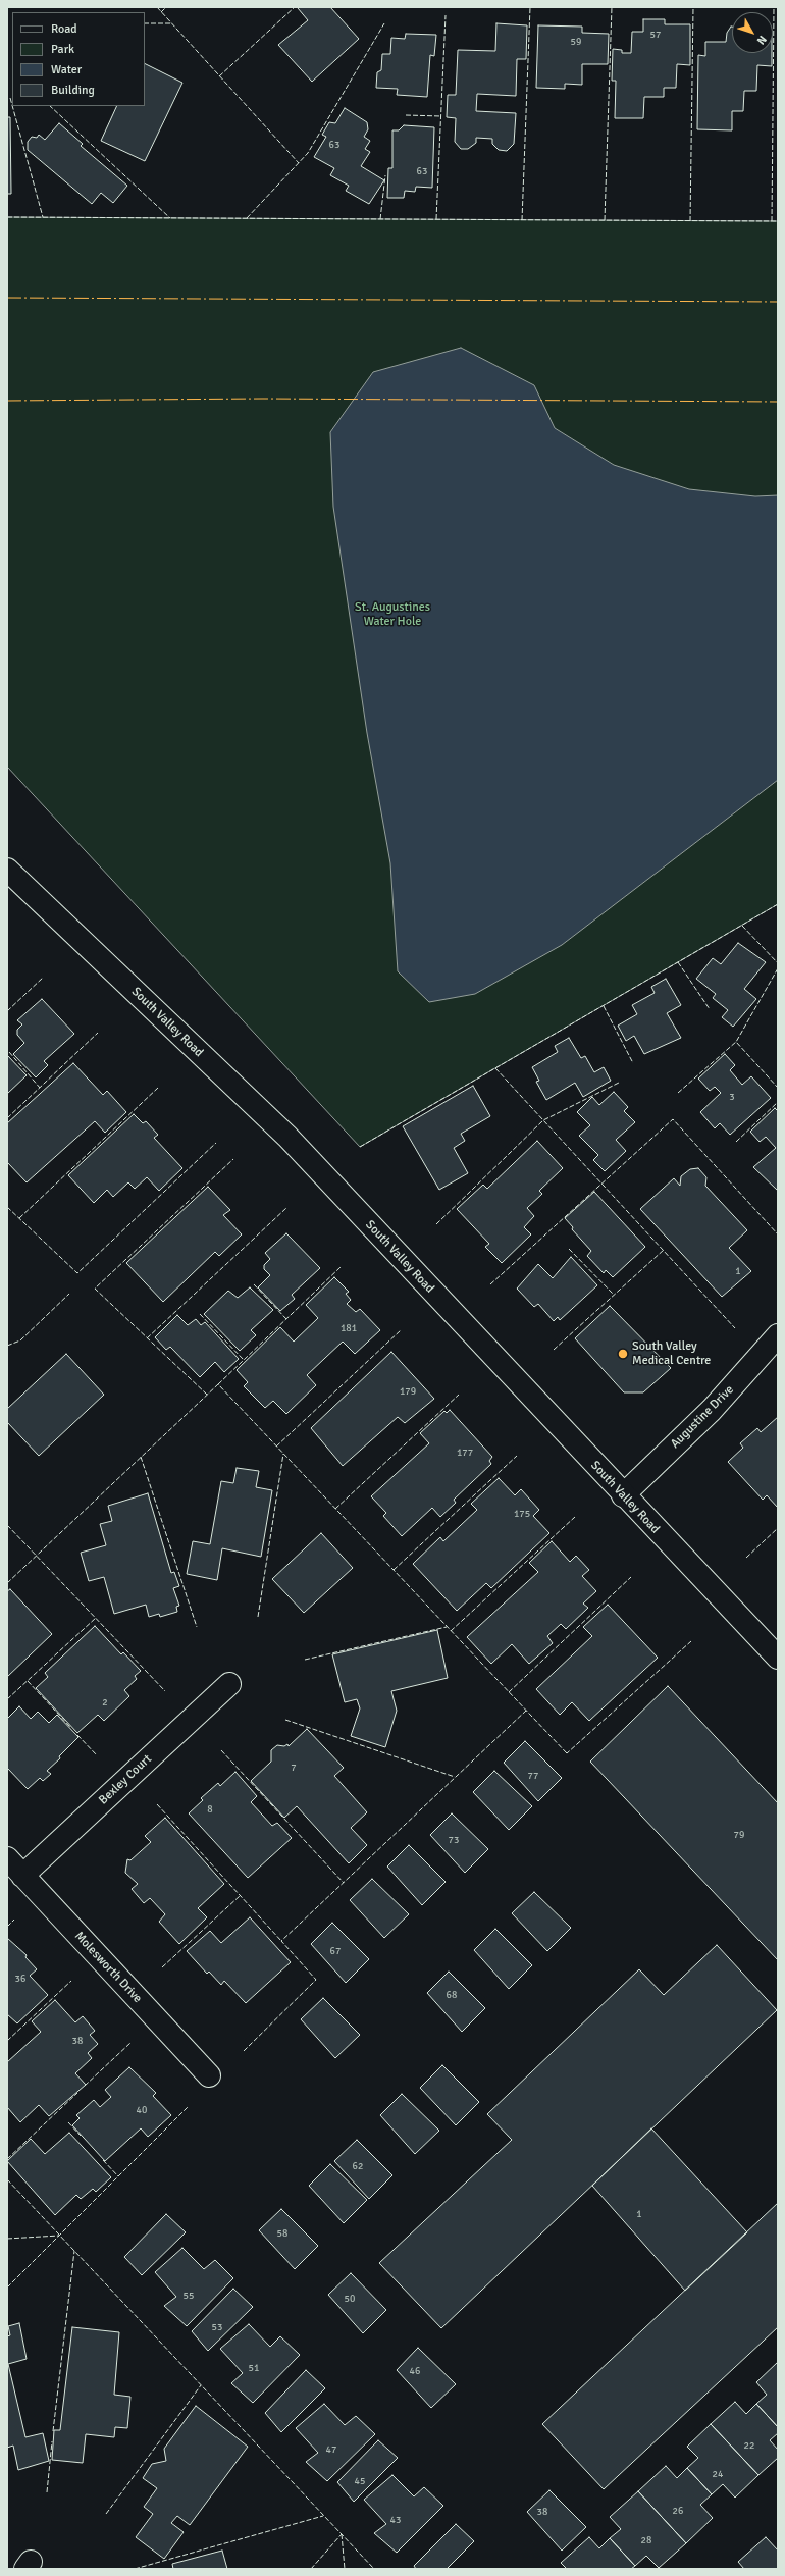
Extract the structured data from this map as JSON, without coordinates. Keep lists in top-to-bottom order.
{
  "streets": {
    "main road": [
      "South Valley Road",
      "Augustine Drive",
      "Bexley Court",
      "Molesworth Drive"
    ]
  },
  "crossings": [
    ["South Valley Road", "Augustine Drive"],
    ["Bexley Court", "Molesworth Drive"]
  ],
  "parks": ["St. Augustines Water Hole"],
  "places": ["South Valley Medical Centre"],
  "house_numbers": [
    "57",
    "59",
    "63",
    "63",
    "3",
    "1",
    "181",
    "179",
    "177",
    "175",
    "2",
    "7",
    "77",
    "8",
    "79",
    "73",
    "67",
    "36",
    "68",
    "38",
    "40",
    "62",
    "1",
    "58",
    "55",
    "50",
    "53",
    "51",
    "46",
    "22",
    "47",
    "24",
    "45",
    "26",
    "38",
    "43",
    "28"
  ],
  "legend": [
    "Road",
    "Park",
    "Water",
    "Building"
  ],
  "north": "bottom right"
}
